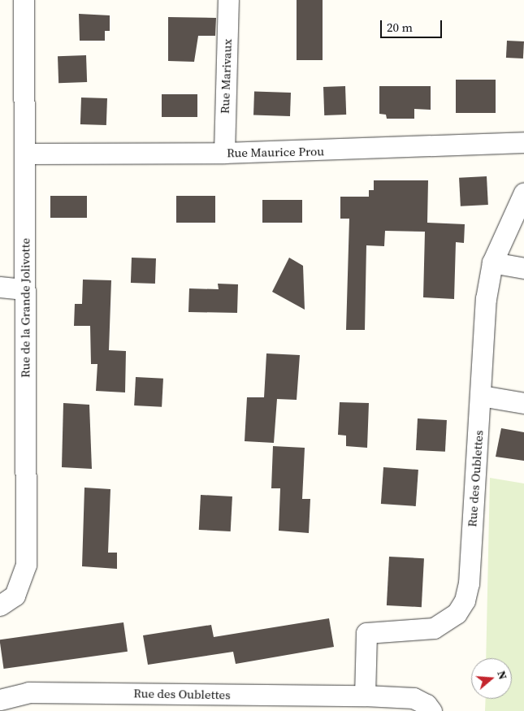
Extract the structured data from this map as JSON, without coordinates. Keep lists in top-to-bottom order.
{
  "streets": {
    "street": [
      "Rue Marivaux",
      "Rue Maurice Prou",
      "Rue de la Grande Jolivotte",
      "Rue des Oublettes"
    ]
  },
  "crossings": [
    ["Rue Marivaux", "Rue Maurice Prou"],
    ["Rue Maurice Prou", "Rue de la Grande Jolivotte"]
  ],
  "scale_bar": "20 m",
  "north": "right"
}
